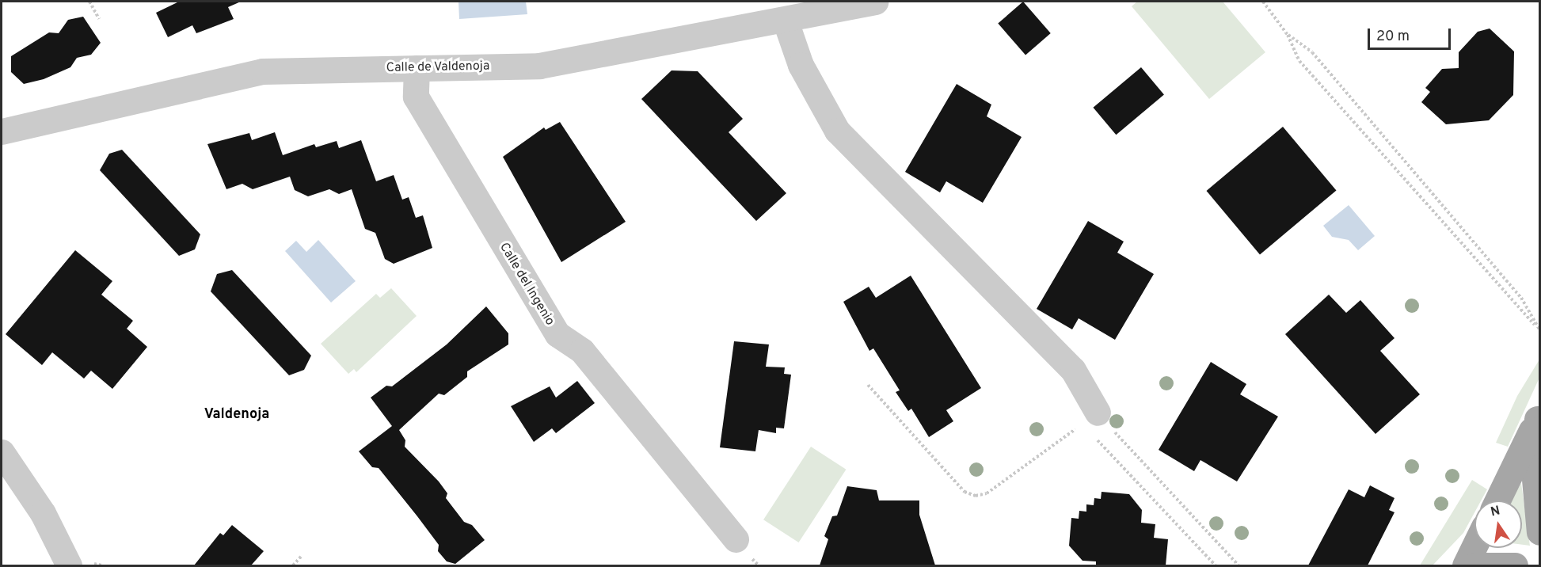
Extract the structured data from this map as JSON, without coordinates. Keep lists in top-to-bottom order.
{
  "streets": {
    "street": ["Calle de Valdenoja", "Calle del Ingenio"]
  },
  "crossings": [
    ["Calle de Valdenoja", "Calle del Ingenio"]
  ],
  "districts": ["Valdenoja"],
  "scale_bar": "20 m",
  "north": "top"
}
